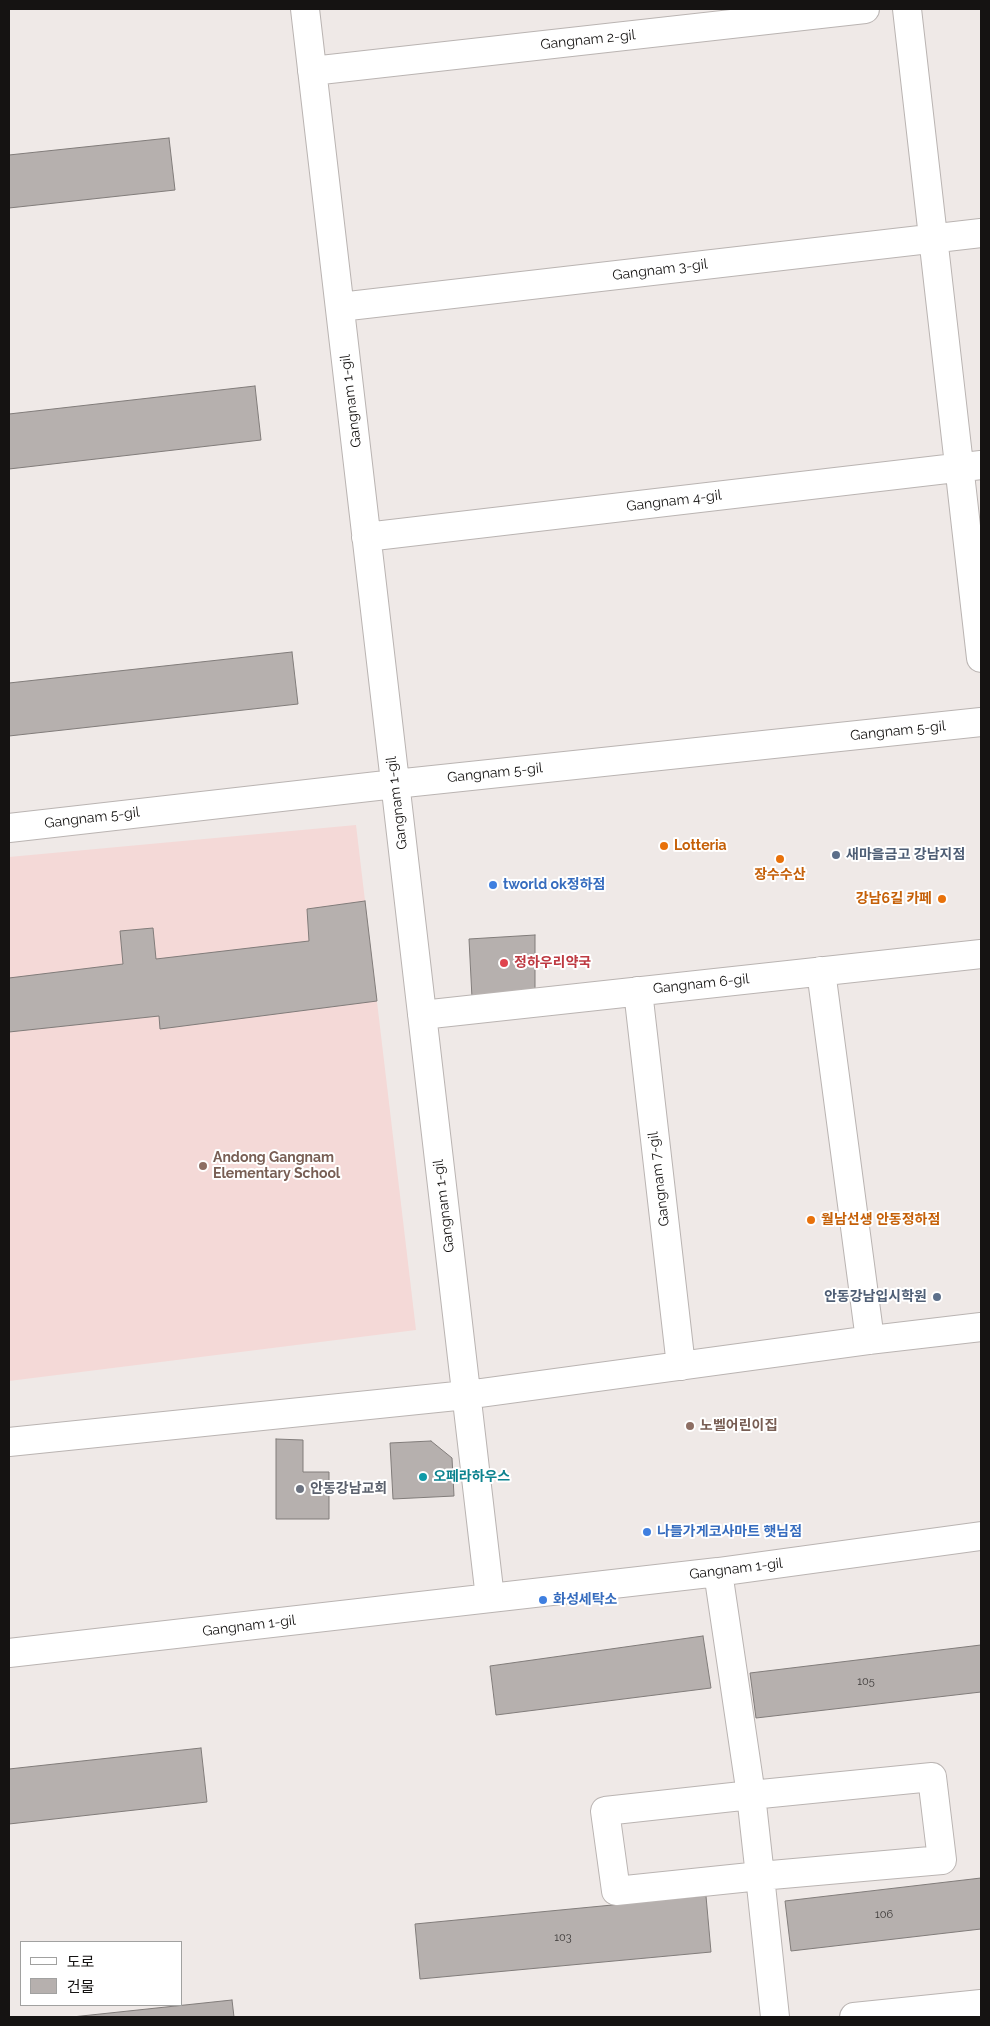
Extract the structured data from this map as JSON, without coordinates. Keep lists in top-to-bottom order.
{
  "streets": {
    "street": [
      "Gangnam 2-gil",
      "Gangnam 3-gil",
      "Gangnam 1-gil",
      "Gangnam 4-gil",
      "Gangnam 5-gil",
      "Gangnam 6-gil",
      "Gangnam 7-gil"
    ]
  },
  "crossings": [
    ["Gangnam 2-gil", "Gangnam 1-gil"],
    ["Gangnam 3-gil", "Gangnam 1-gil"],
    ["Gangnam 1-gil", "Gangnam 4-gil"],
    ["Gangnam 1-gil", "Gangnam 5-gil"],
    ["Gangnam 1-gil", "Gangnam 6-gil"],
    ["Gangnam 6-gil", "Gangnam 7-gil"]
  ],
  "places": [
    "Lotteria",
    "새마을금고 강남지점",
    "장수수산",
    "tworld ok정하점",
    "강남6길 카페",
    "정하우리약국",
    "Andong Gangnam Elementary School",
    "월남선생 안동정하점",
    "안동강남입시학원",
    "노벨어린이집",
    "오페라하우스",
    "안동강남교회",
    "나들가게코사마트 햇님점",
    "화성세탁소"
  ],
  "house_numbers": ["105", "106", "103"],
  "legend": ["도로", "건물"]
}
